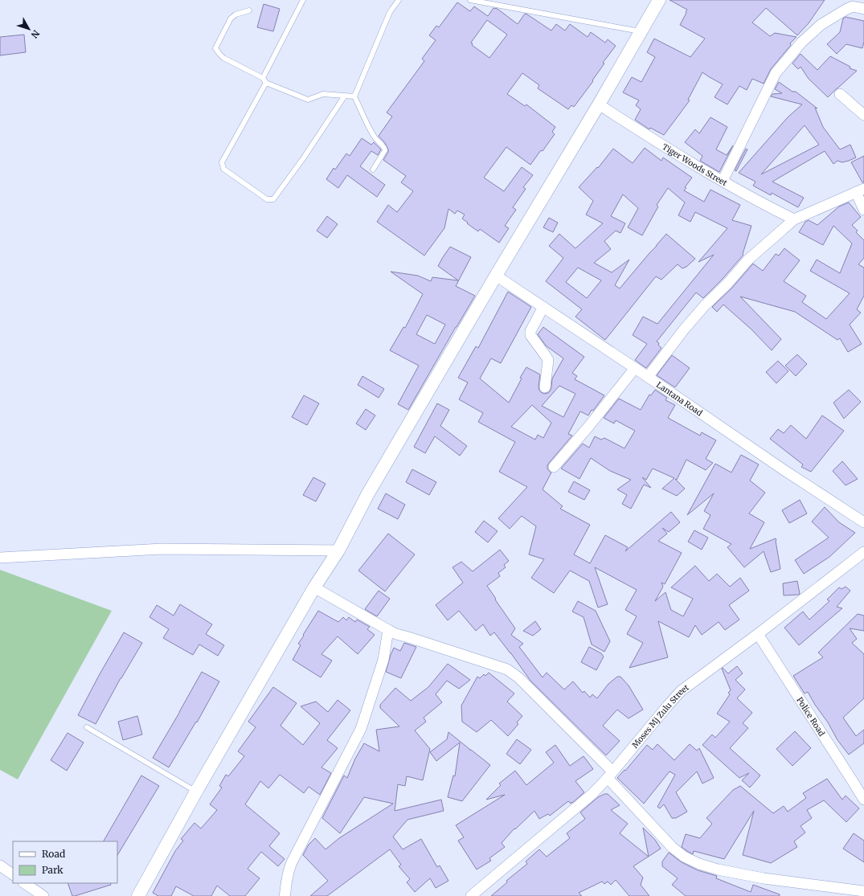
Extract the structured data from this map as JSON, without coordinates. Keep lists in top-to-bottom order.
{
  "streets": {
    "street": [
      "Tiger Woods Street",
      "Lantana Road",
      "Moses Mj Zulu Street",
      "Police Road"
    ]
  },
  "crossings": [
    ["Moses Mj Zulu Street", "Police Road"]
  ],
  "legend": ["Road", "Park"],
  "north": "bottom right"
}
